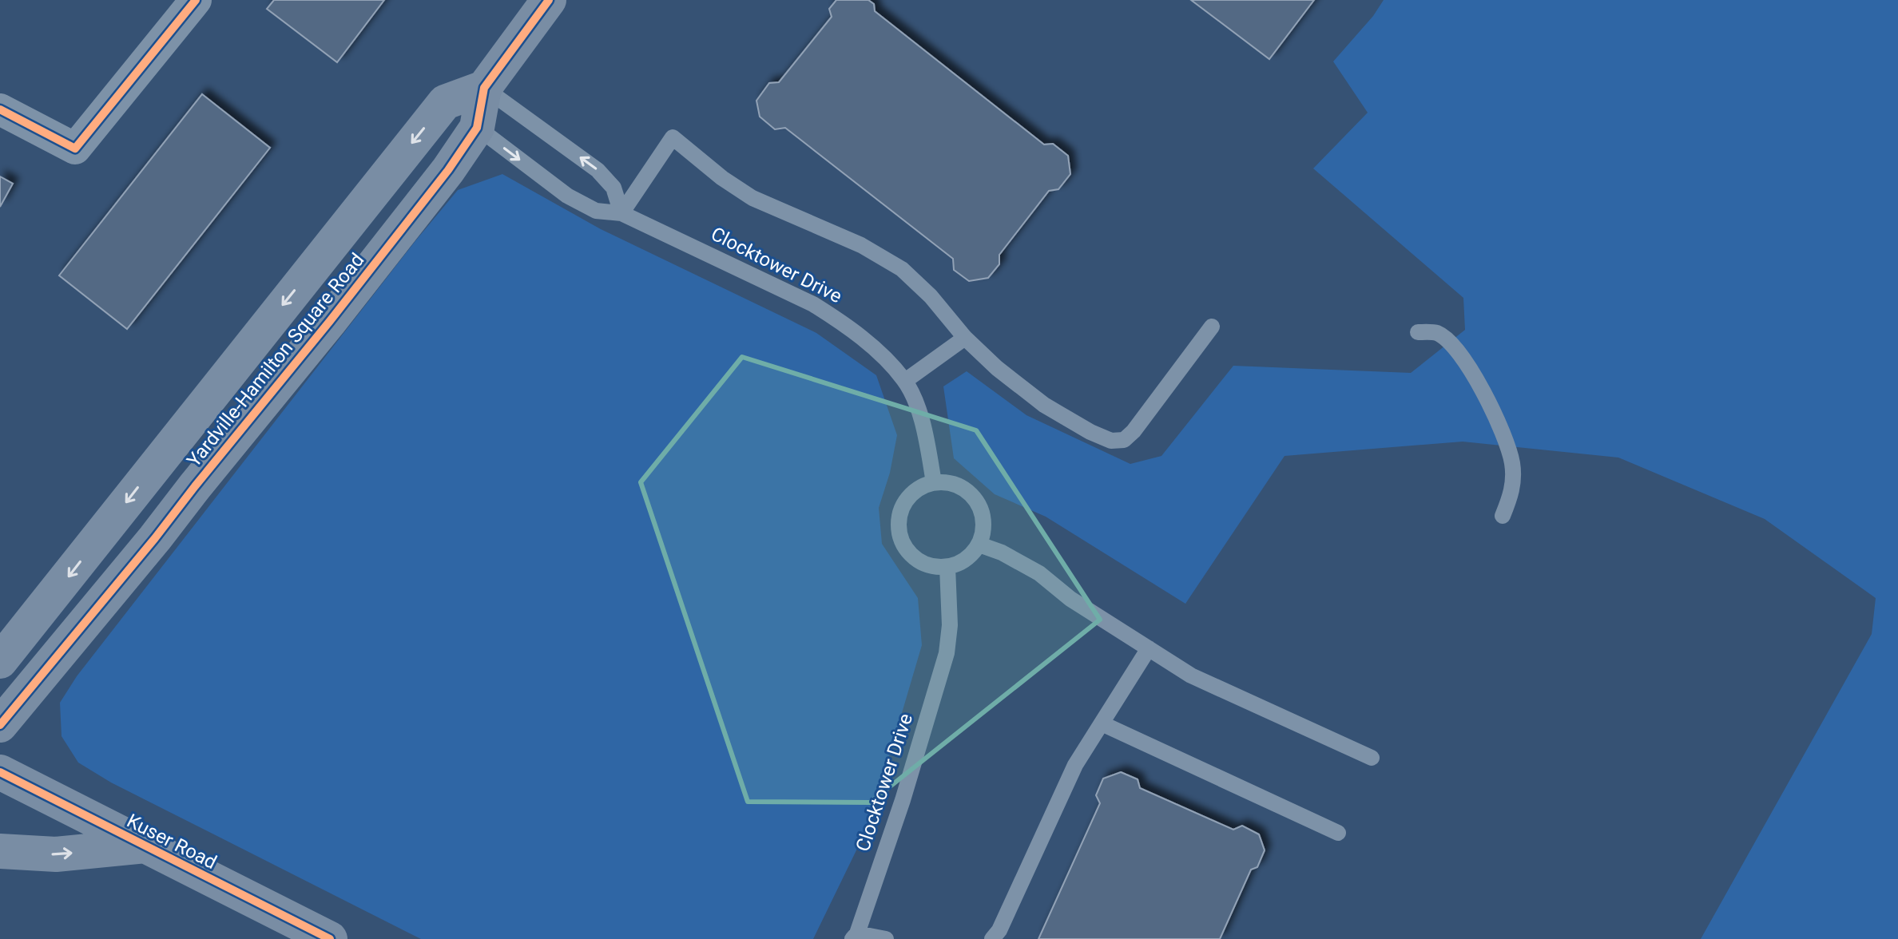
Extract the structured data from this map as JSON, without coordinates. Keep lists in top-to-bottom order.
{
  "streets": {
    "street": ["Yardville-Hamilton Square Road", "Kuser Road"],
    "lane": ["Clocktower Drive"]
  },
  "crossings": [
    ["Clocktower Drive", "Yardville-Hamilton Square Road"]
  ]
}
